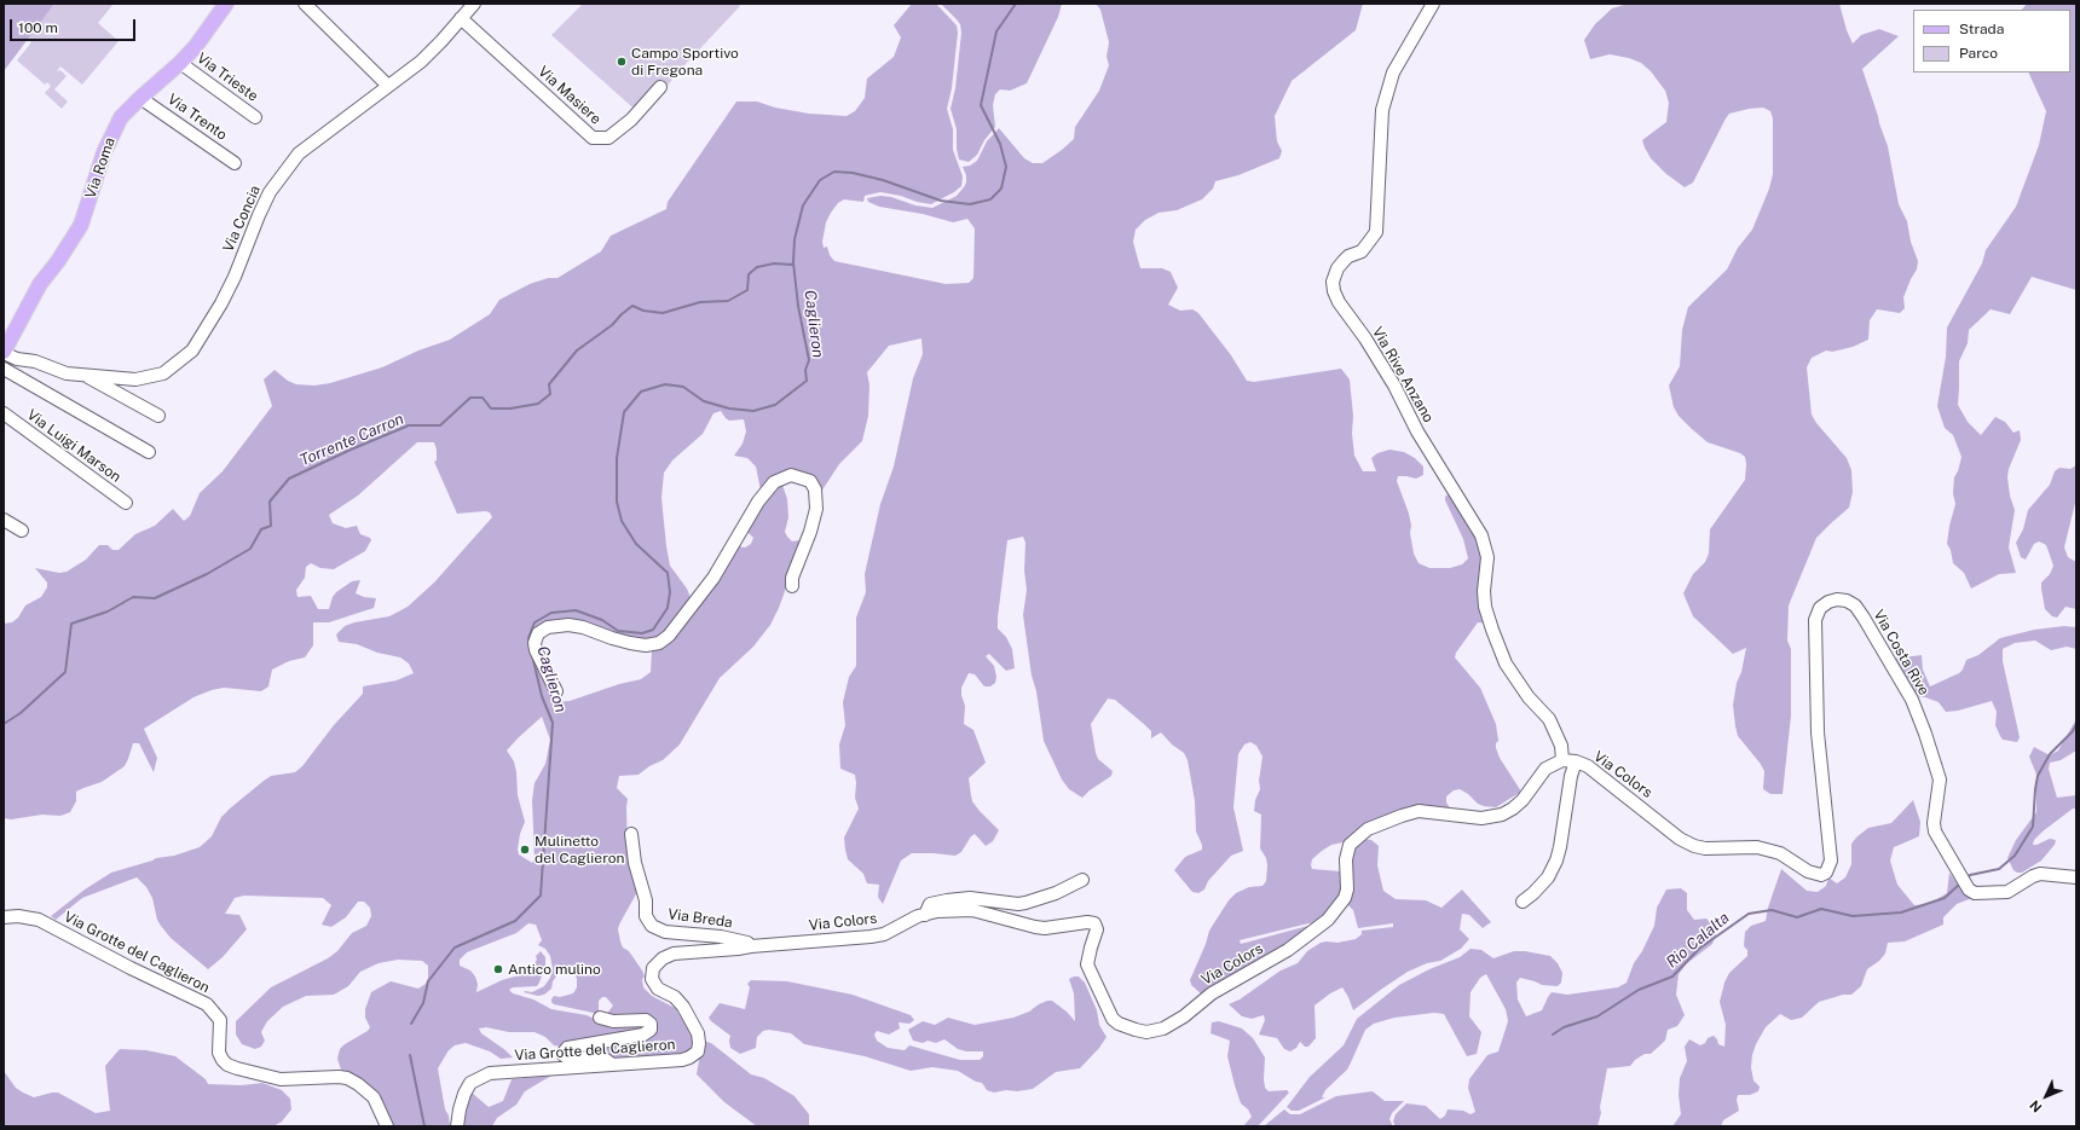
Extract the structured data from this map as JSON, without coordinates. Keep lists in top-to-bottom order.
{
  "streets": {
    "main road": ["Via Roma"],
    "street": [
      "Via Trieste",
      "Via Masiere",
      "Via Trento",
      "Via Concia",
      "Via Rive Anzano",
      "Via Luigi Marson",
      "Via Costa Rive",
      "Via Colors",
      "Via Breda",
      "Via Grotte del Caglieron"
    ]
  },
  "crossings": [
    ["Via Trieste", "Via Roma"],
    ["Via Masiere", "Via Concia"],
    ["Via Trento", "Via Roma"],
    ["Via Roma", "Via Concia"],
    ["Via Rive Anzano", "Via Colors"],
    ["Via Costa Rive", "Via Colors"],
    ["Via Colors", "Via Breda"],
    ["Via Colors", "Via Grotte del Caglieron"]
  ],
  "water": ["Caglieron", "Torrente Carron", "Rio Calalta"],
  "places": ["Campo Sportivo di Fregona", "Mulinetto del Caglieron", "Antico mulino"],
  "legend": ["Strada", "Parco"],
  "scale_bar": "100 m",
  "north": "bottom left"
}
